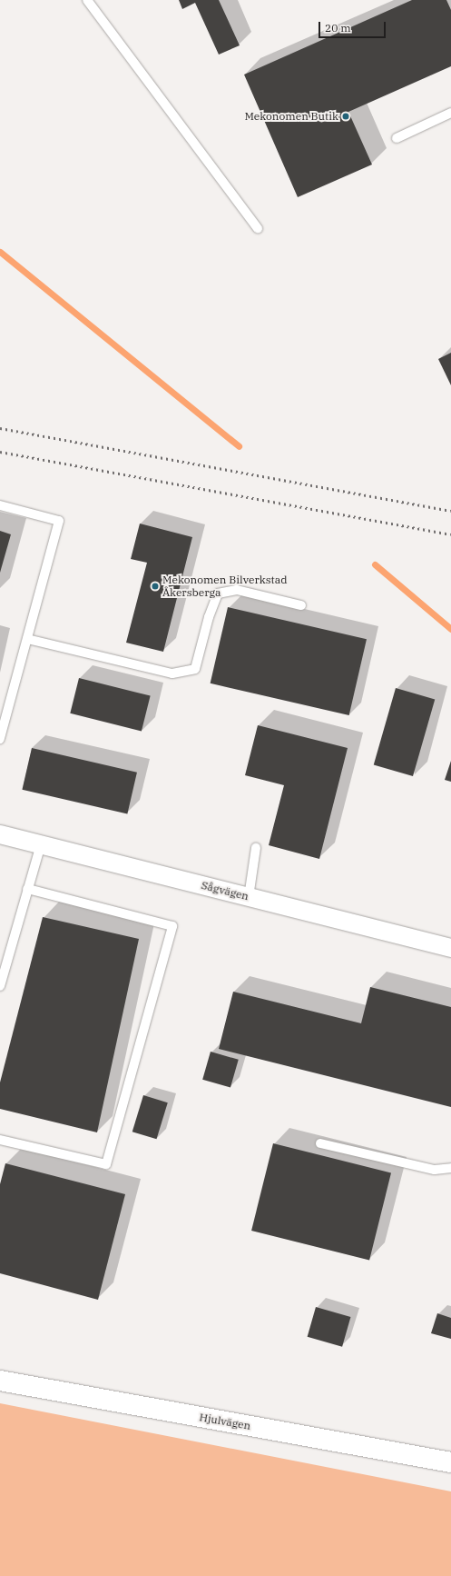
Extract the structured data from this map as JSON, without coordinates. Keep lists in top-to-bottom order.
{
  "streets": {
    "street": ["Sågvägen", "Hjulvägen"]
  },
  "places": ["Mekonomen Butik", "Mekonomen Bilverkstad Åkersberga"],
  "scale_bar": "20 m"
}
